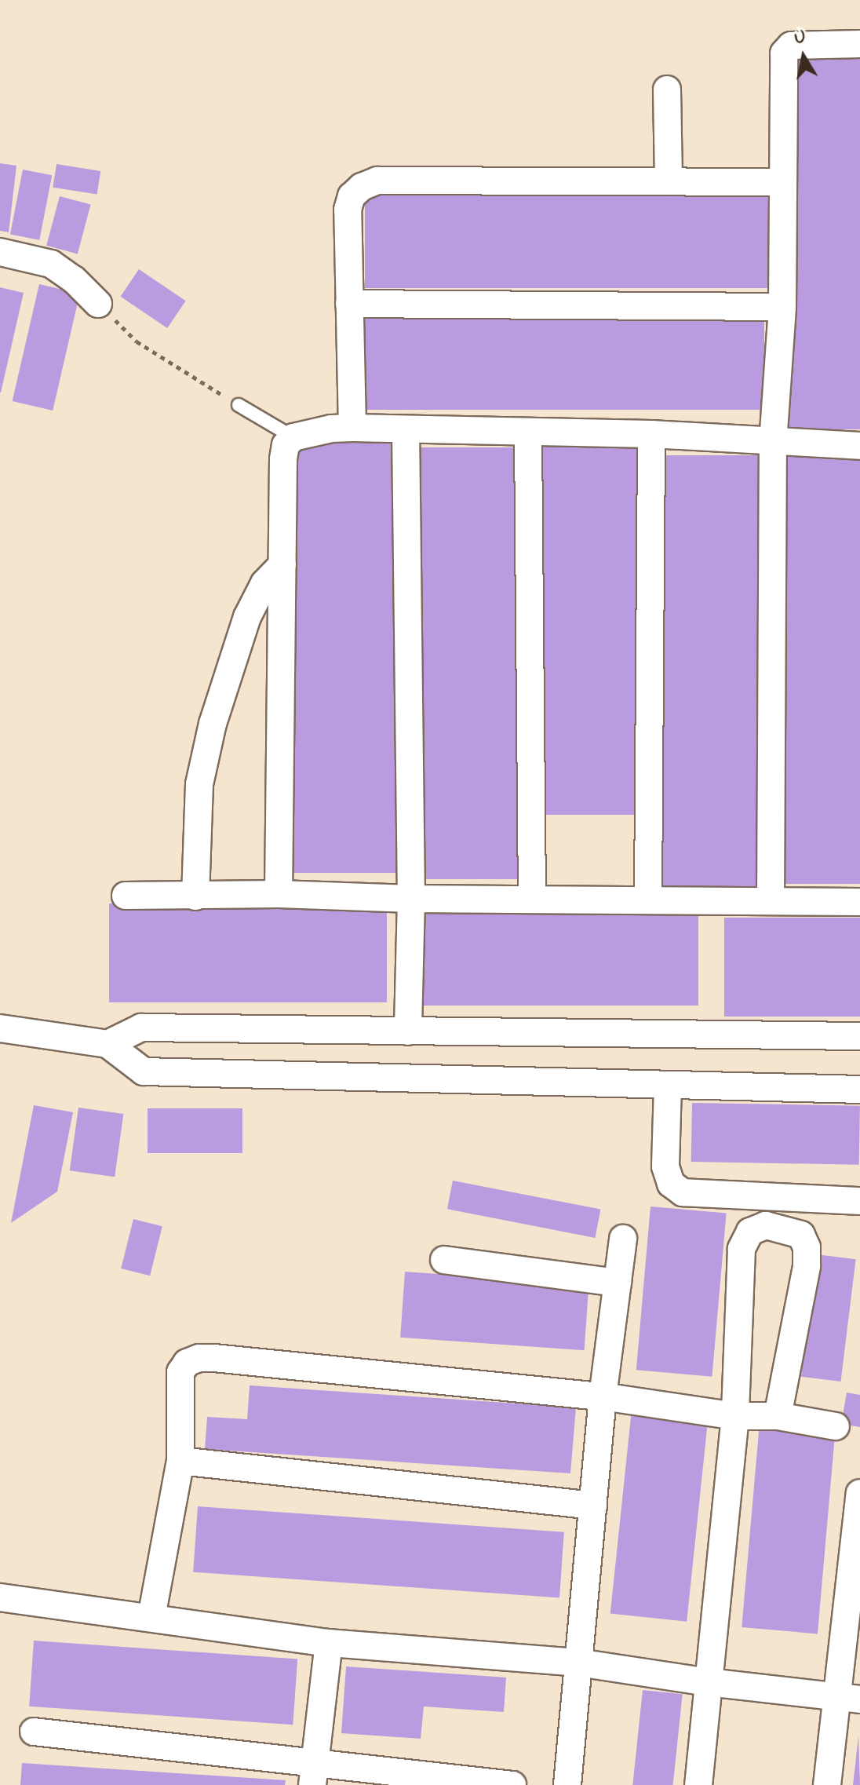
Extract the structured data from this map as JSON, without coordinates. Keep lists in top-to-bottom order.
{
  "north": "top"
}
